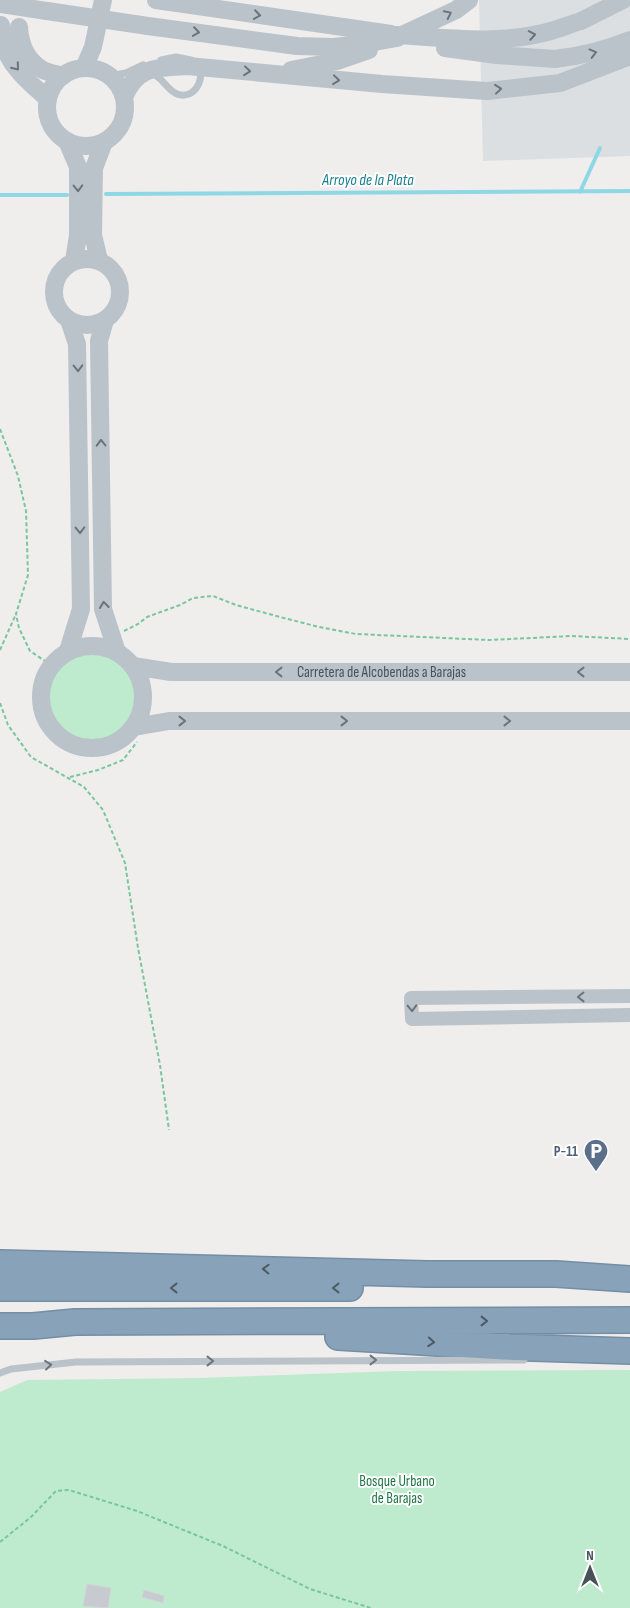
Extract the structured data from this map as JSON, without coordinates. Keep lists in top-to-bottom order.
{
  "streets": {
    "street": ["Carretera de Alcobendas a Barajas"]
  },
  "water": ["Arroyo de la Plata"],
  "parks": ["Bosque Urbano de Barajas"],
  "places": {
    "parking": ["P-11"]
  },
  "north": "top"
}
